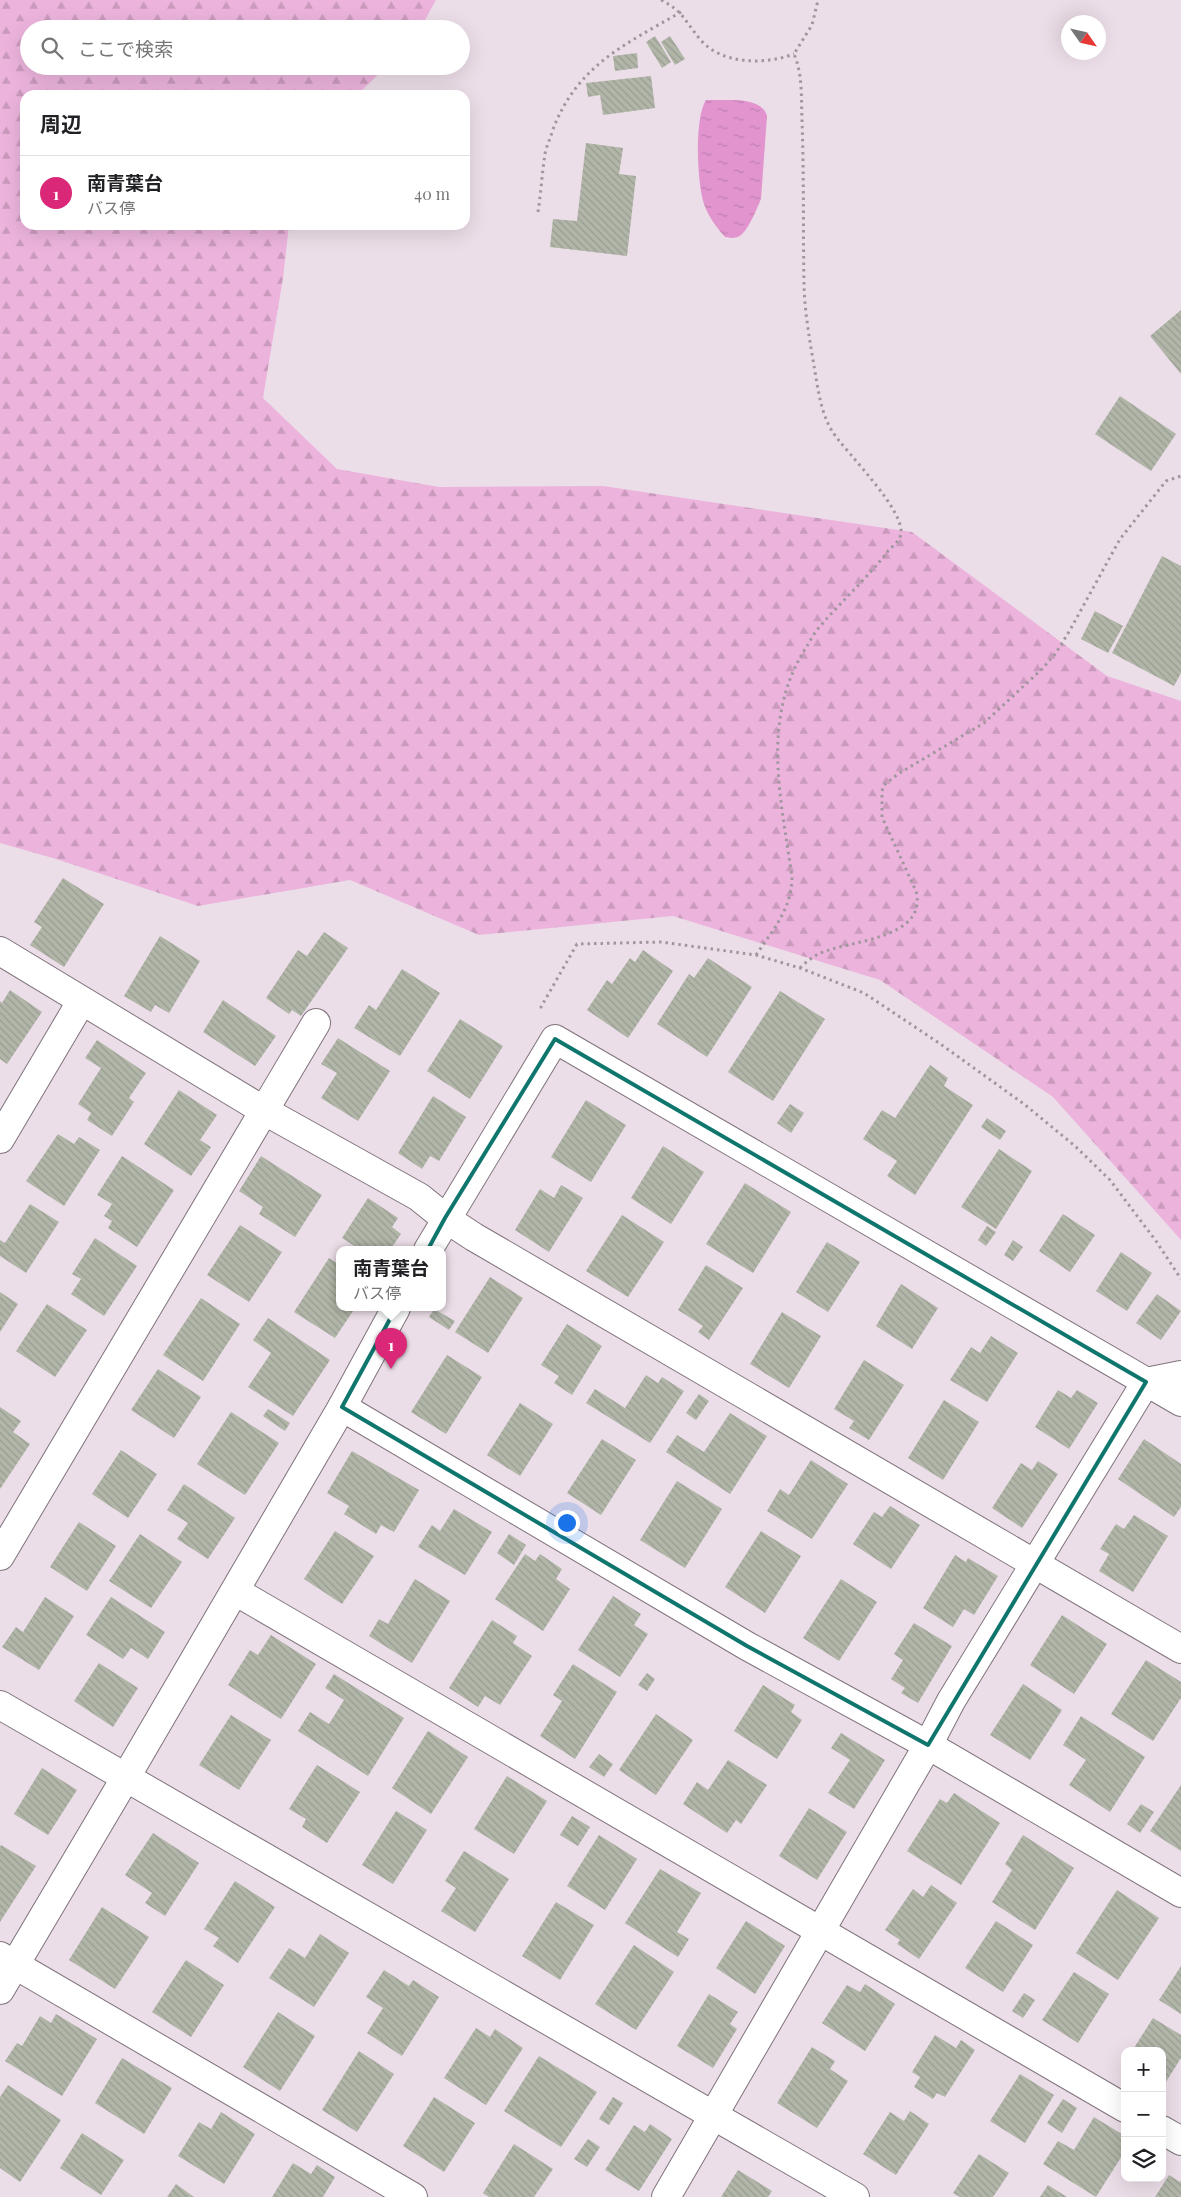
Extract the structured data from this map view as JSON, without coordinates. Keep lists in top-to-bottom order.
{
  "north": "bottom right",
  "page": {
    "search": "ここで検索",
    "heading": "周辺",
    "list": [
      {
        "mark": "1",
        "name": "南青葉台",
        "note": "バス停",
        "value": "40 m"
      }
    ],
    "popup": ["南青葉台", "バス停"],
    "pins": "1",
    "map_buttons": ["+", "−"]
  }
}
